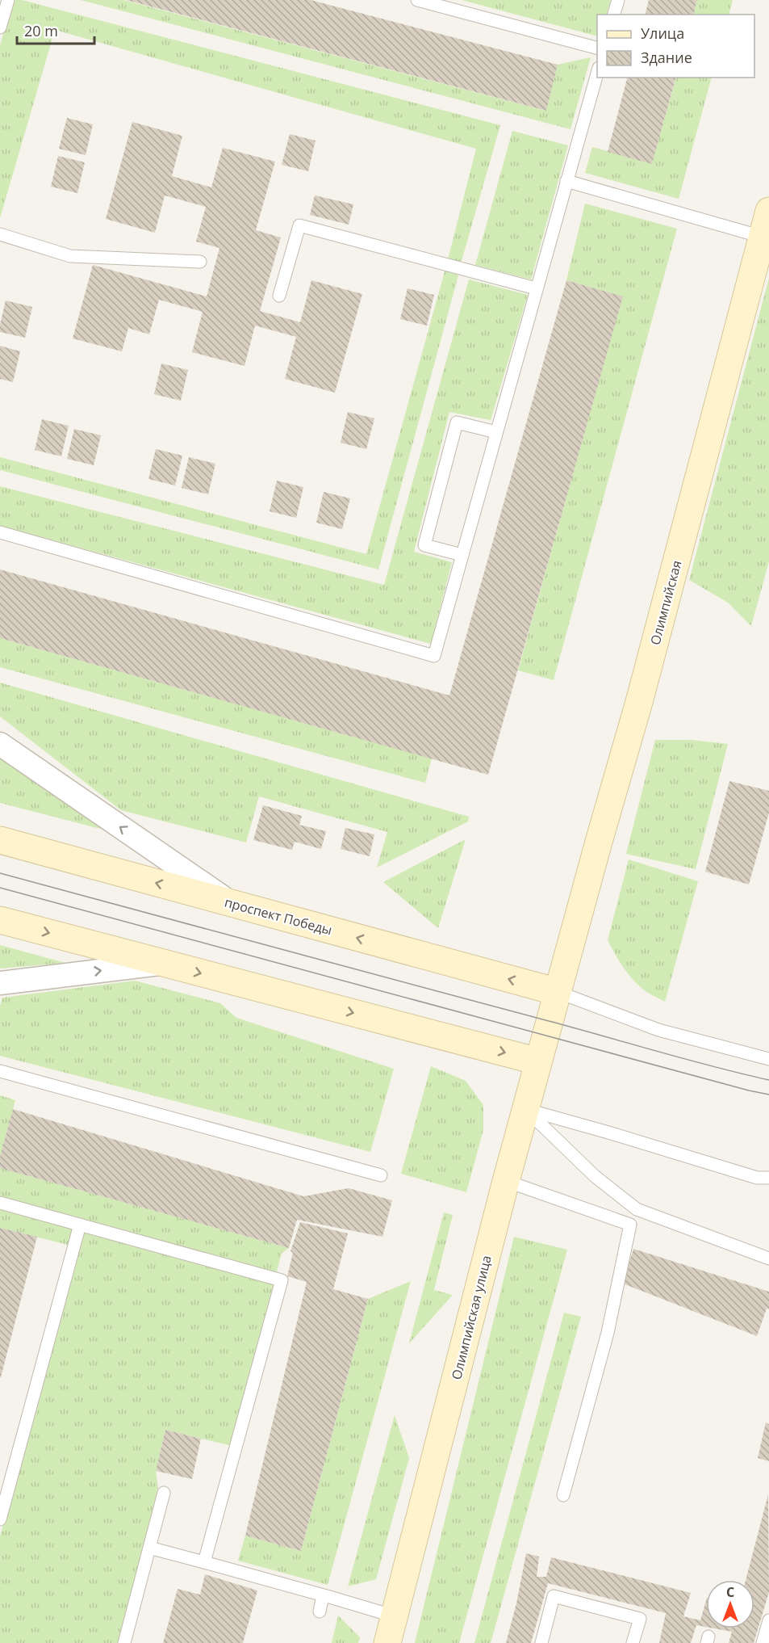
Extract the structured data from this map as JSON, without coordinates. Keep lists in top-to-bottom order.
{
  "streets": {
    "main road": ["Олимпийская", "проспект Победы", "Олимпийская улица"]
  },
  "crossings": [
    ["Олимпийская", "проспект Победы"],
    ["Олимпийская", "Олимпийская улица"],
    ["проспект Победы", "Олимпийская улица"]
  ],
  "legend": ["Улица", "Здание"],
  "scale_bar": "20 m",
  "north": "top"
}
